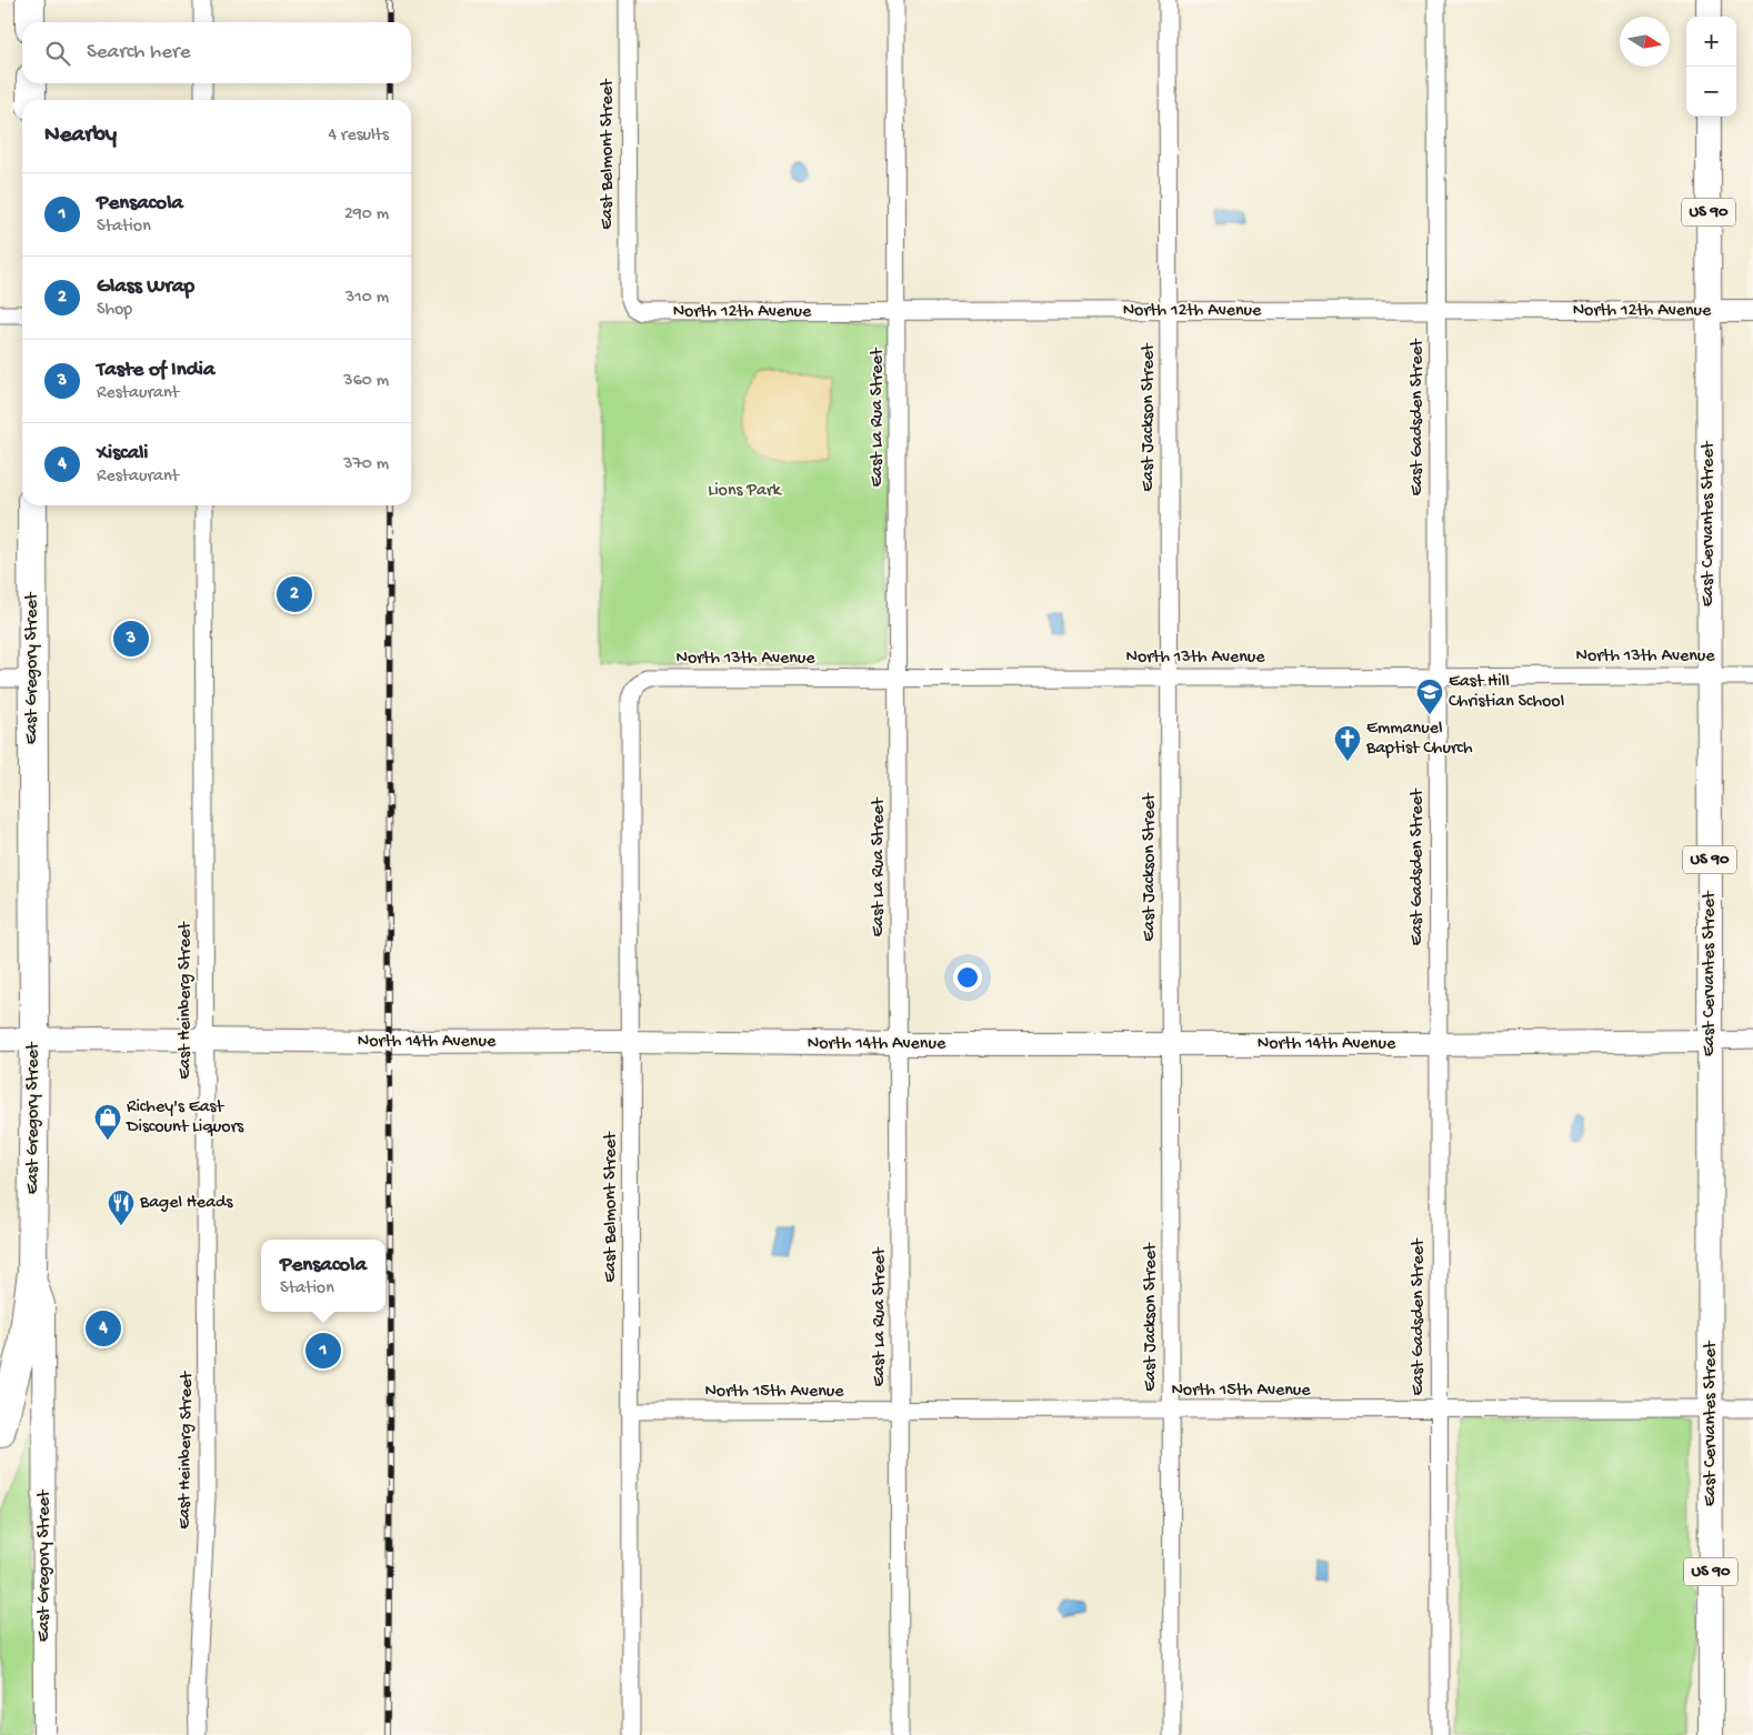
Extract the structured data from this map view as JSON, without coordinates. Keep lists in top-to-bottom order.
{
  "streets": {
    "highway": ["East Gregory Street"],
    "main road": ["US 90", "East Cervantes Street"],
    "street": [
      "East Belmont Street",
      "North 12th Avenue",
      "East La Rua Street",
      "East Jackson Street",
      "East Gadsden Street",
      "North 13th Avenue",
      "East Heinberg Street",
      "North 14th Avenue",
      "North 15th Avenue"
    ]
  },
  "crossings": [
    ["East Belmont Street", "North 12th Avenue"],
    ["East Belmont Street", "North 13th Avenue"],
    ["East Belmont Street", "North 14th Avenue"],
    ["East Belmont Street", "North 15th Avenue"],
    ["North 12th Avenue", "East La Rua Street"],
    ["North 12th Avenue", "East Jackson Street"],
    ["North 12th Avenue", "East Gadsden Street"],
    ["North 12th Avenue", "East Cervantes Street"],
    ["East La Rua Street", "North 13th Avenue"],
    ["East La Rua Street", "North 14th Avenue"],
    ["East La Rua Street", "North 15th Avenue"],
    ["East Jackson Street", "North 13th Avenue"],
    ["East Jackson Street", "North 14th Avenue"],
    ["East Jackson Street", "North 15th Avenue"],
    ["East Gadsden Street", "North 13th Avenue"],
    ["East Gadsden Street", "North 14th Avenue"],
    ["East Gadsden Street", "North 15th Avenue"],
    ["East Cervantes Street", "North 13th Avenue"],
    ["East Cervantes Street", "North 14th Avenue"],
    ["East Cervantes Street", "North 15th Avenue"],
    ["East Gregory Street", "North 14th Avenue"],
    ["East Heinberg Street", "North 14th Avenue"]
  ],
  "parks": ["Lions Park"],
  "places": {
    "school or university": ["East Hill Christian School"],
    "church": ["Emmanuel Baptist Church"],
    "shop": ["Richey's East Discount Liquors"],
    "restaurant": ["Bagel Heads"]
  },
  "north": "right",
  "page": {
    "map_buttons": ["+", "−"],
    "search": "Search here",
    "heading": ["Nearby", "4 results"],
    "list": [
      {
        "mark": "1",
        "name": "Pensacola",
        "note": "Station",
        "value": "290 m"
      },
      {
        "mark": "2",
        "name": "Glass Wrap",
        "note": "Shop",
        "value": "310 m"
      },
      {
        "mark": "3",
        "name": "Taste of India",
        "note": "Restaurant",
        "value": "360 m"
      },
      {
        "mark": "4",
        "name": "Xiscali",
        "note": "Restaurant",
        "value": "370 m"
      }
    ],
    "pins": [
      "2",
      "3",
      "4",
      "1"
    ],
    "popup": ["Pensacola", "Station"]
  }
}
